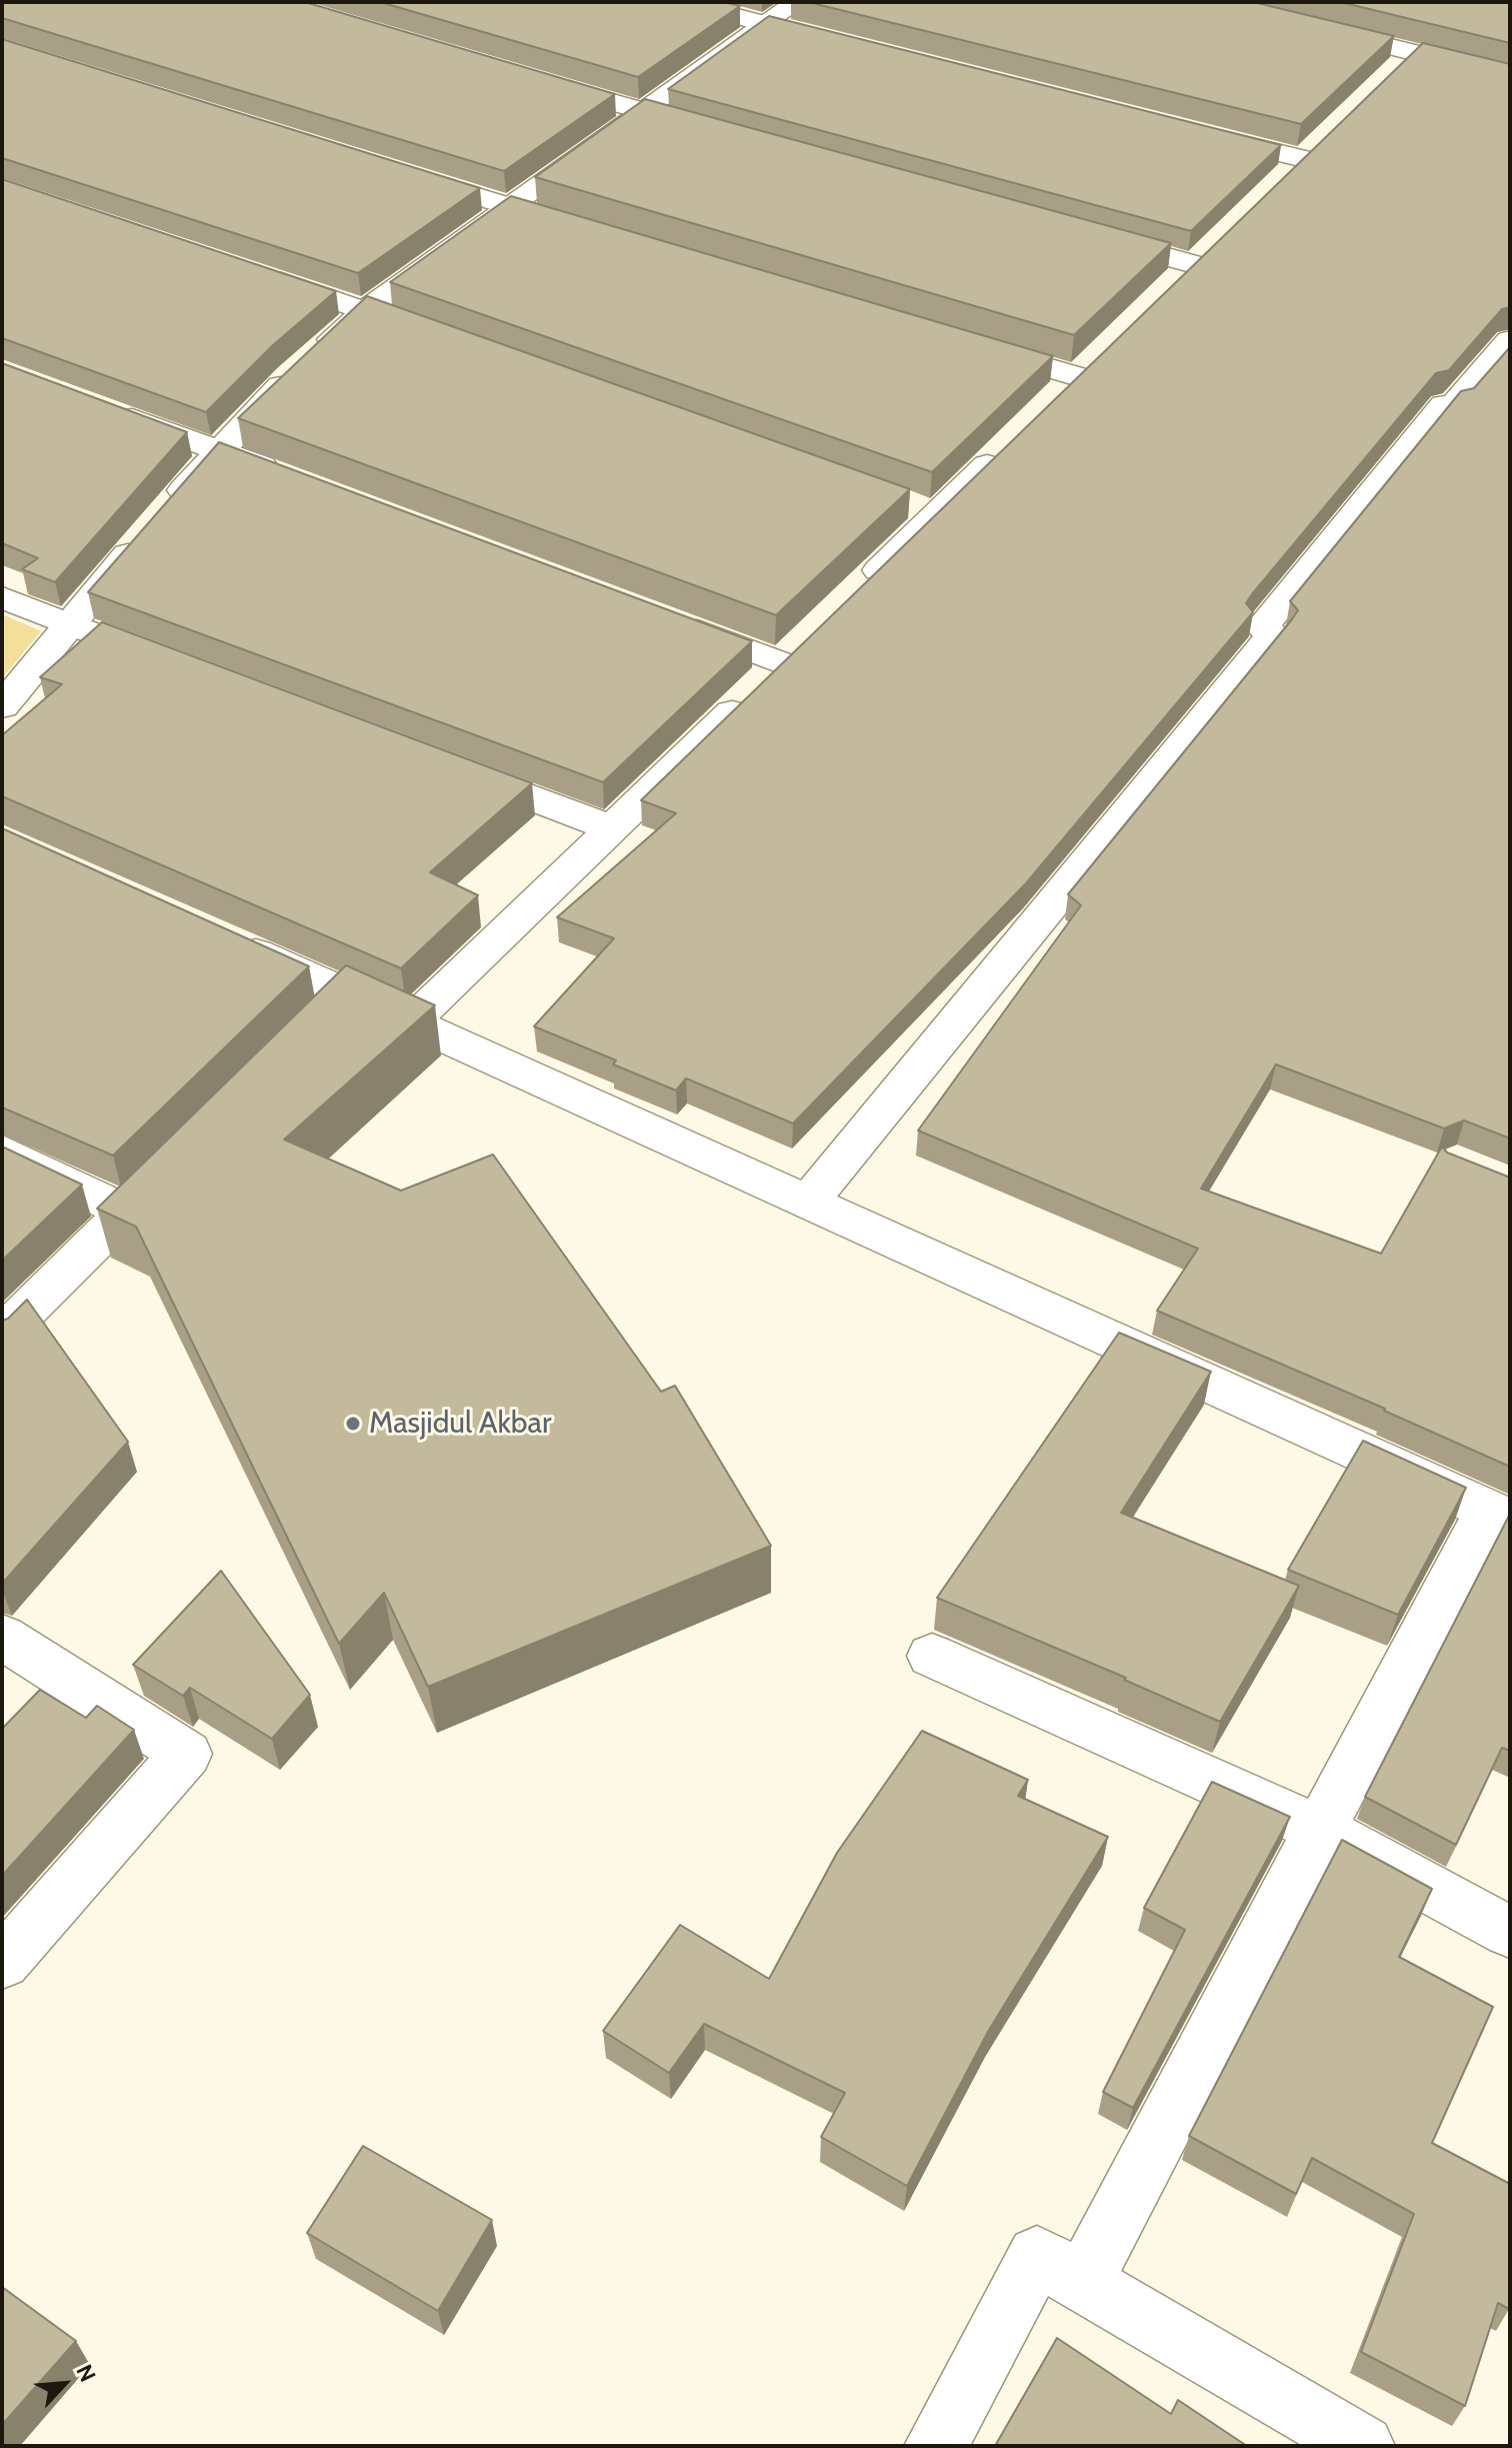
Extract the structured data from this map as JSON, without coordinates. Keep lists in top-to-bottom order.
{
  "places": ["Masjidul Akbar"],
  "north": "top right"
}
